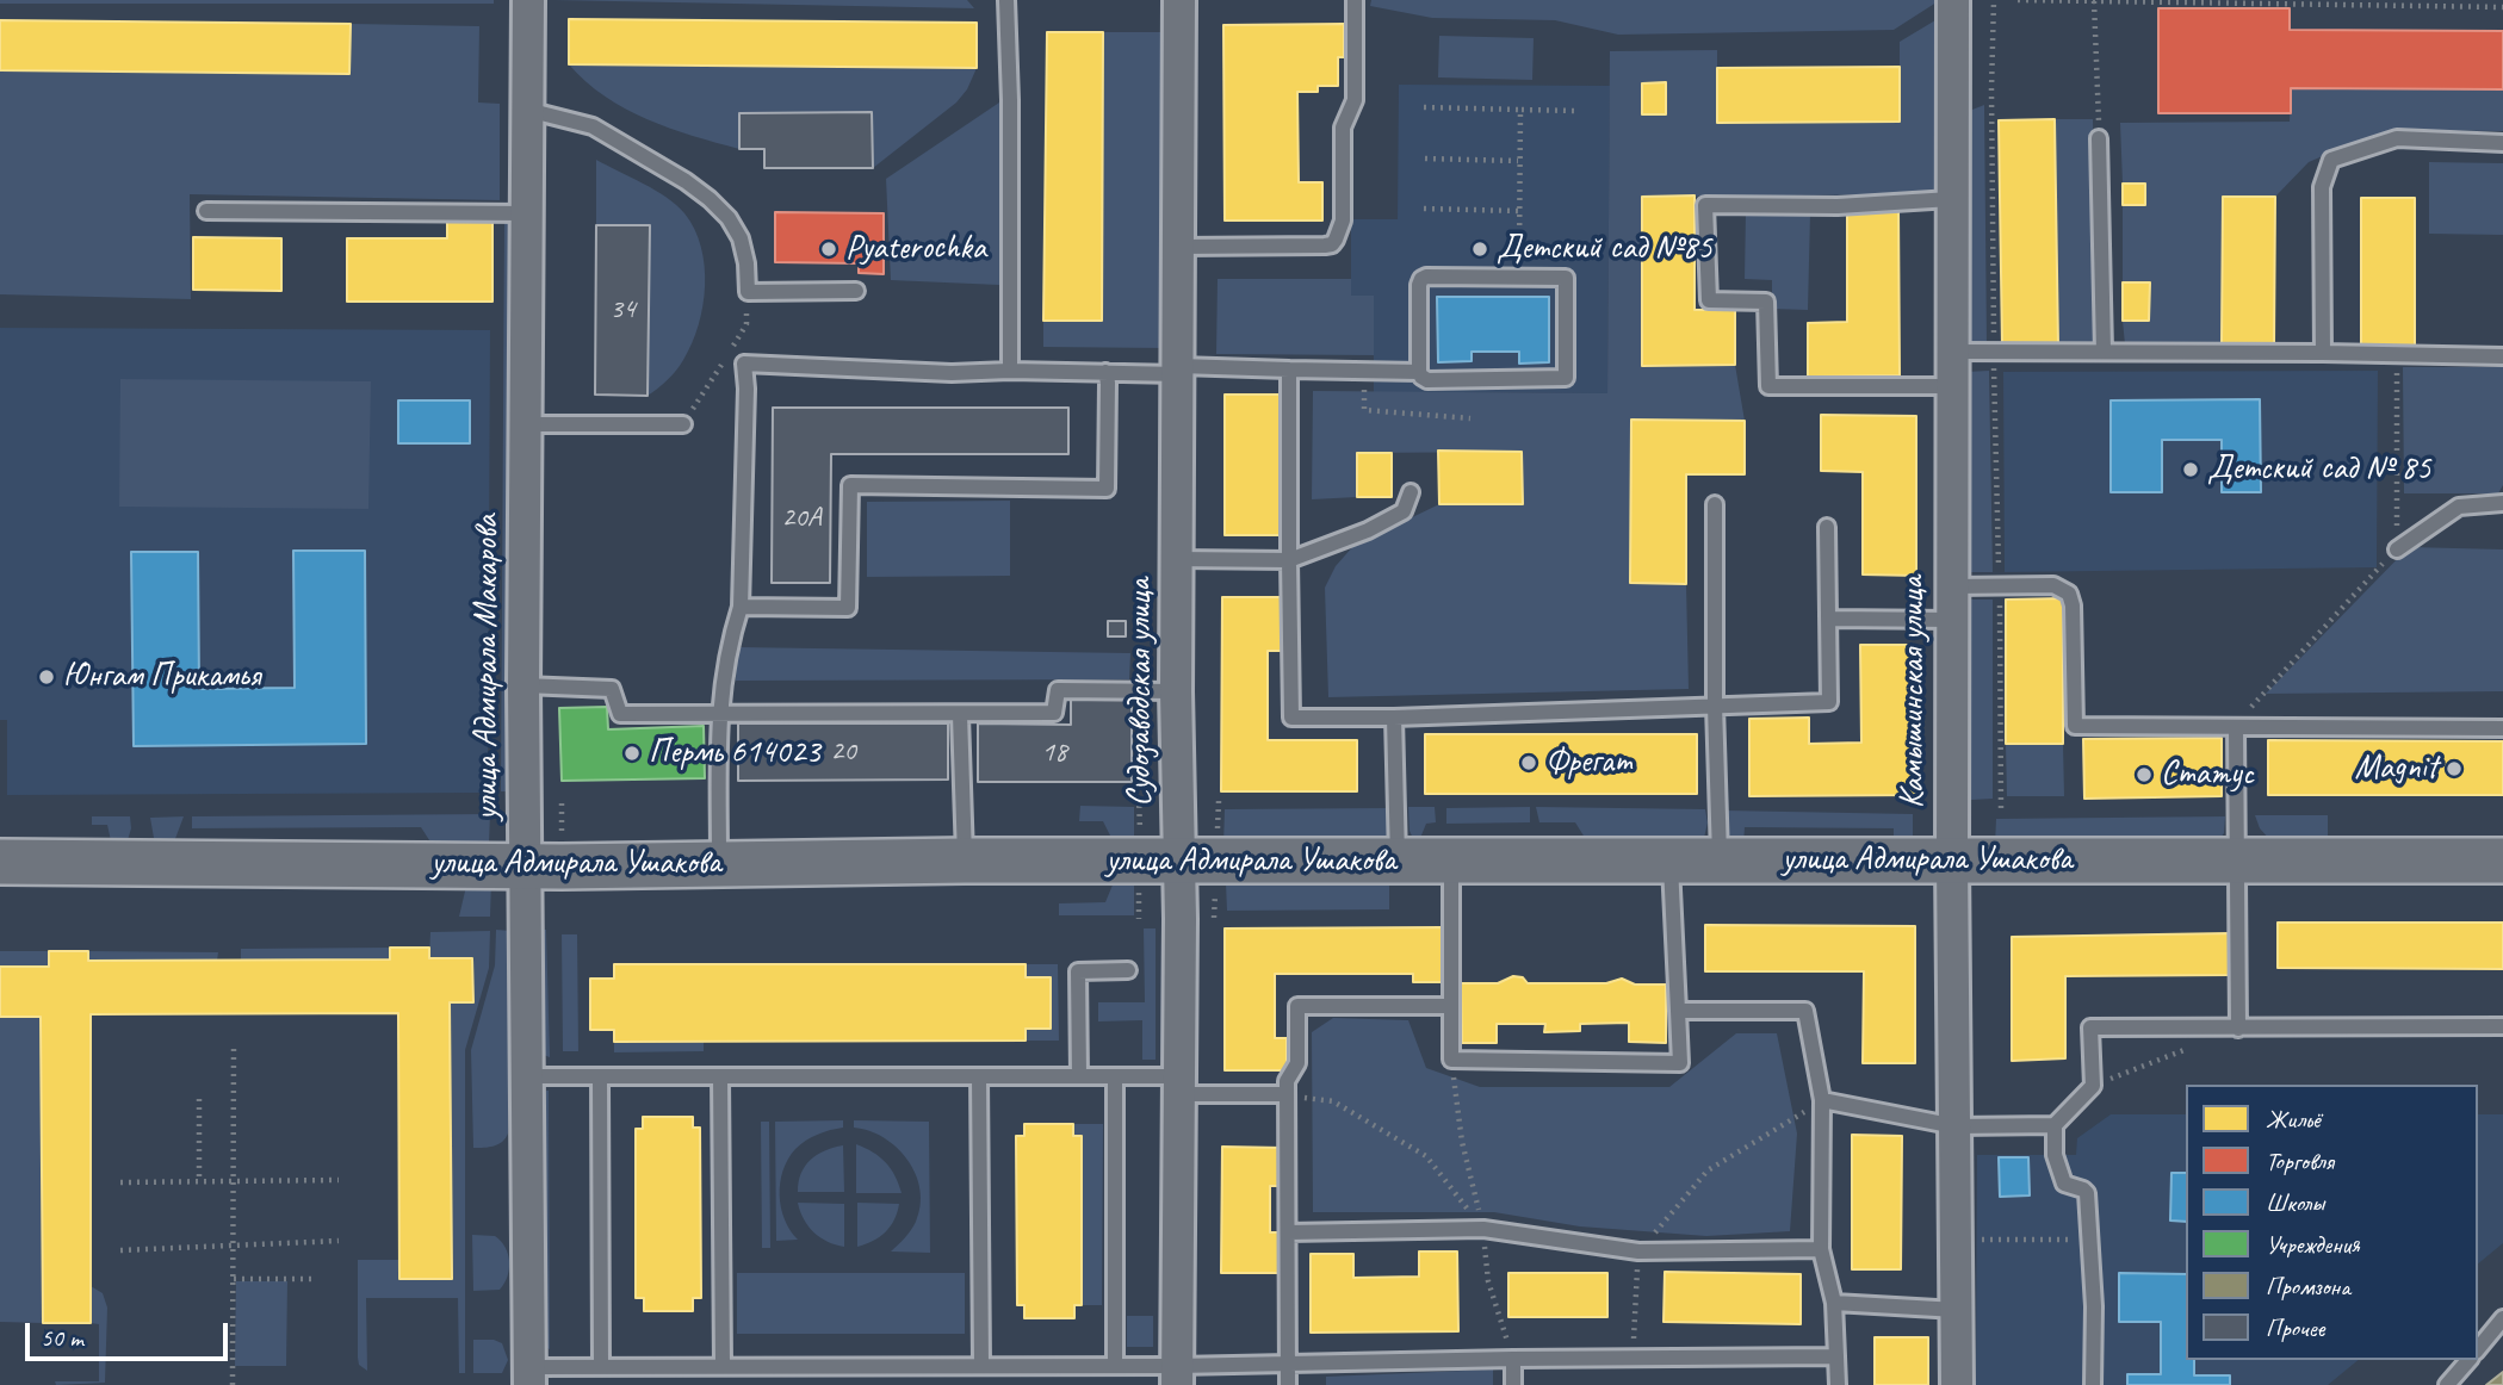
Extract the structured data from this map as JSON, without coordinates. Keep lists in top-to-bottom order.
{
  "streets": {
    "street": [
      "улица Адмирала Макарова",
      "Судозаводская улица",
      "Камышинская улица",
      "улица Адмирала Ушакова"
    ]
  },
  "crossings": [
    ["улица Адмирала Макарова", "улица Адмирала Ушакова"],
    ["Судозаводская улица", "улица Адмирала Ушакова"],
    ["Камышинская улица", "улица Адмирала Ушакова"]
  ],
  "places": [
    "Pyaterochka",
    "Детский сад №85",
    "Детский сад № 85",
    "Юнгам Прикамья",
    "Пермь 614023",
    "Фрегат",
    "Magnit",
    "Статус"
  ],
  "house_numbers": [
    "34",
    "20А",
    "20",
    "18"
  ],
  "legend": [
    "Жильё",
    "Торговля",
    "Школы",
    "Учреждения",
    "Промзона",
    "Прочее"
  ],
  "scale_bar": "50 m"
}
